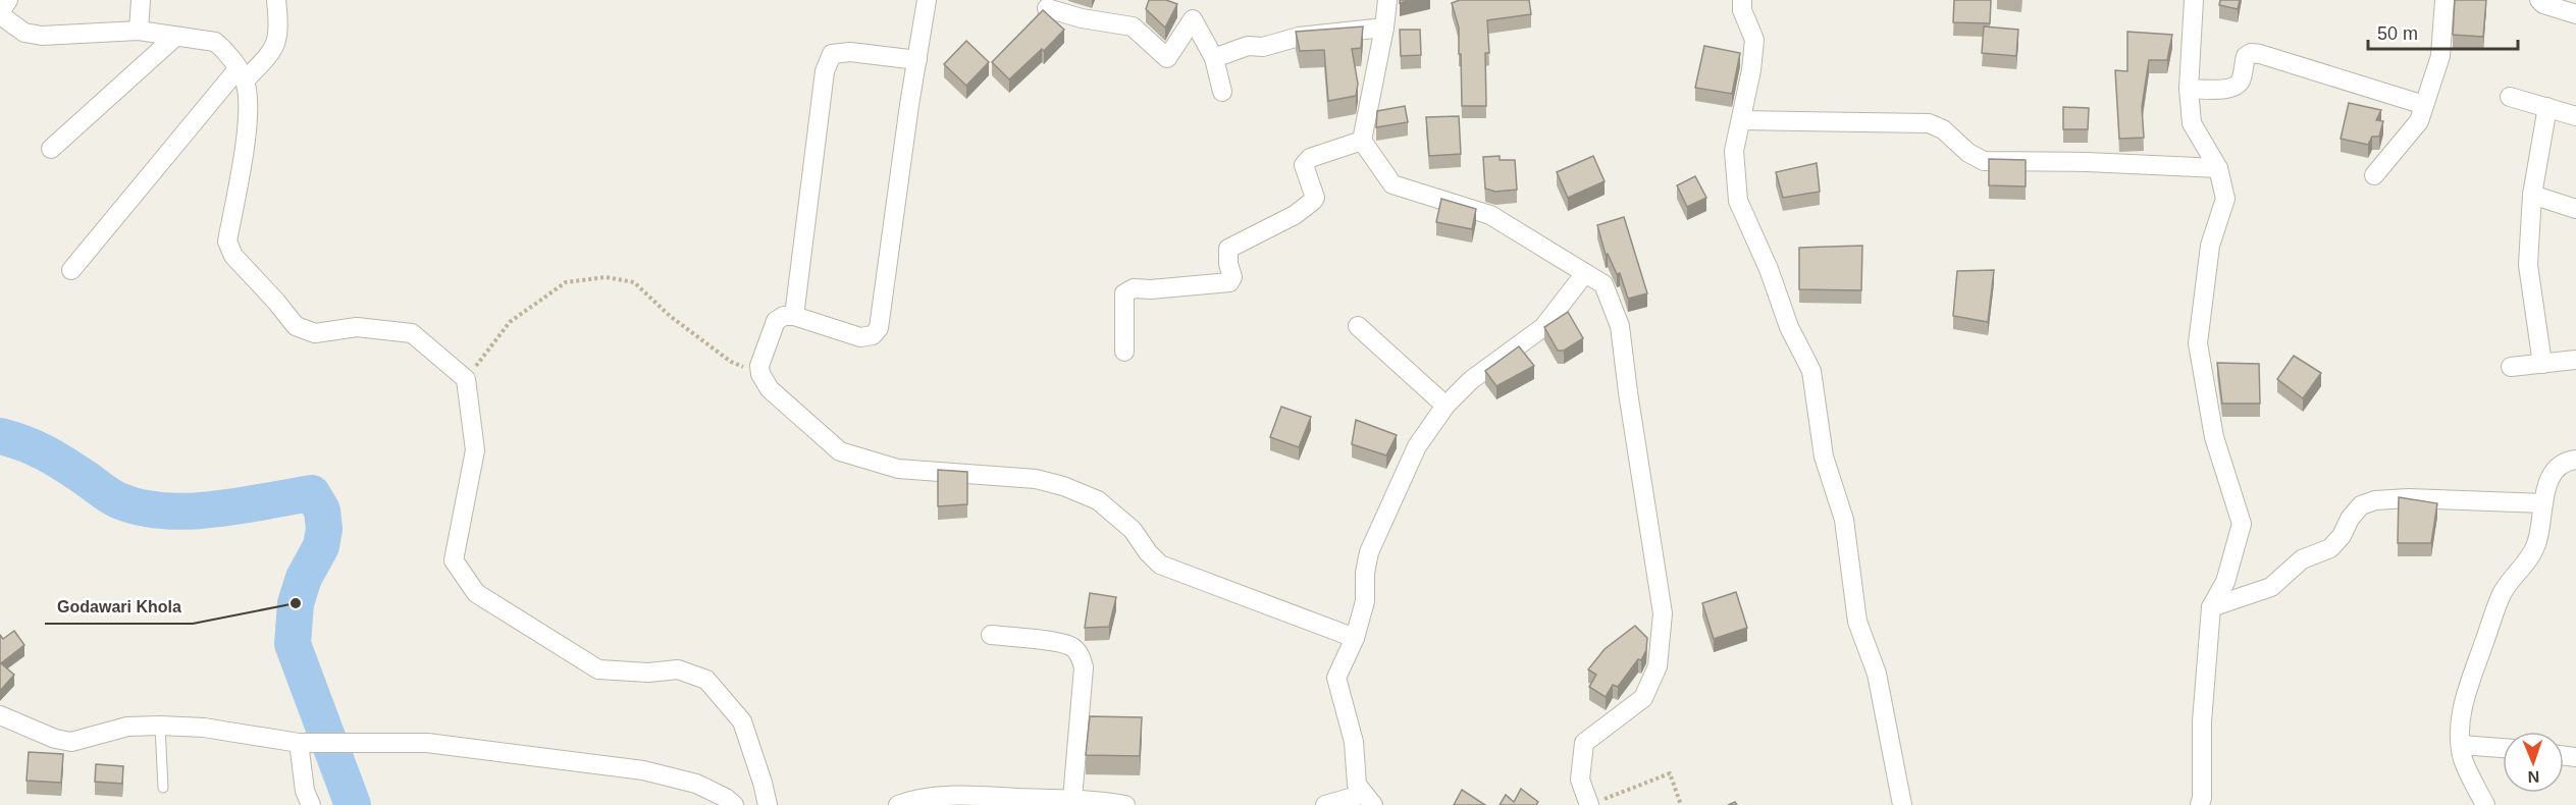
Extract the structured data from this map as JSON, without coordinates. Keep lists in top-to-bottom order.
{
  "places": ["Godawari Khola"],
  "scale_bar": "50 m",
  "north": "bottom"
}
